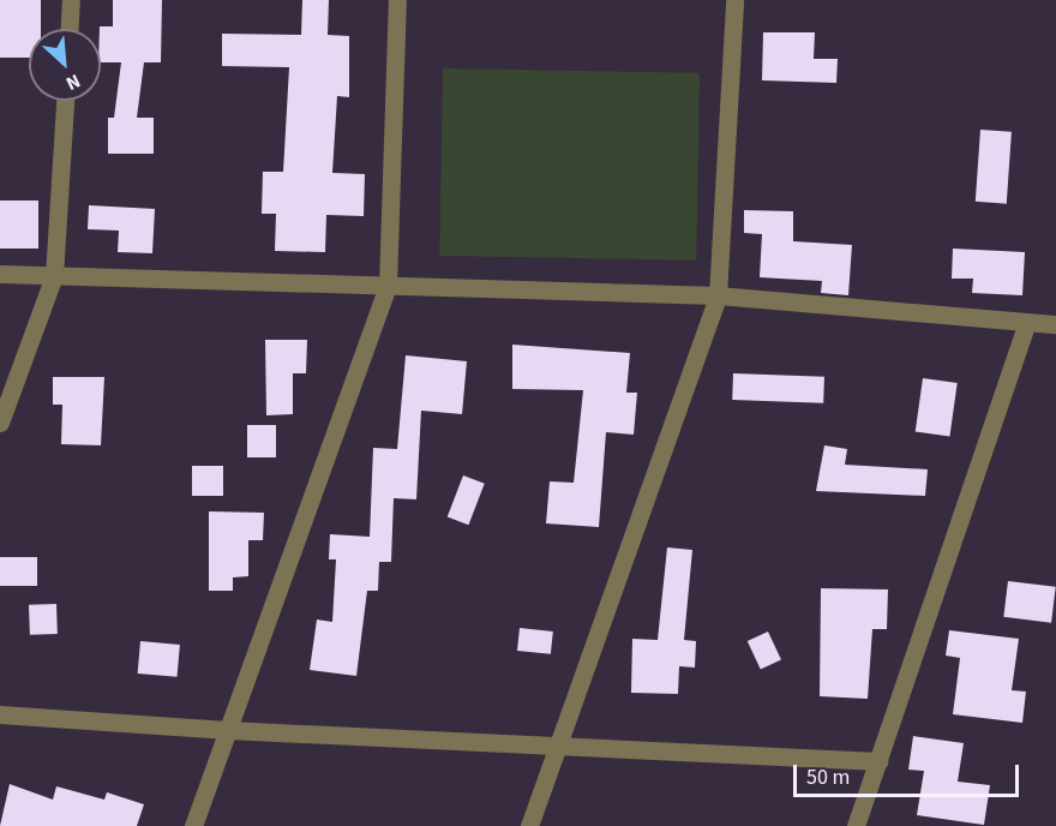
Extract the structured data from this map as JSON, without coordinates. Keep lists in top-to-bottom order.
{
  "scale_bar": "50 m",
  "north": "bottom right"
}
